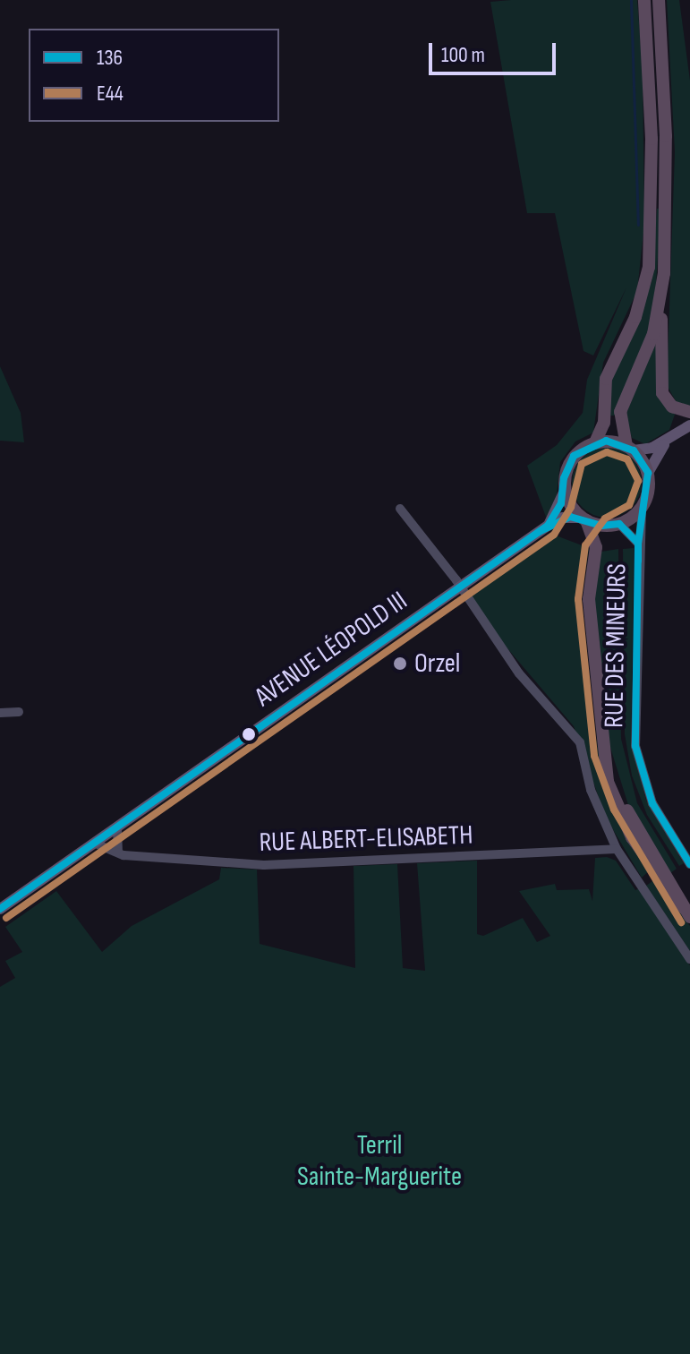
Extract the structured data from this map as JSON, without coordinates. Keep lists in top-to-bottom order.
{
  "streets": {
    "main road": ["AVENUE LÉOPOLD III"],
    "street": ["RUE DES MINEURS", "RUE ALBERT-ELISABETH"]
  },
  "crossings": [
    ["RUE DES MINEURS", "AVENUE LÉOPOLD III"],
    ["AVENUE LÉOPOLD III", "RUE ALBERT-ELISABETH"]
  ],
  "parks": ["Terril Sainte-Marguerite"],
  "places": ["Orzel"],
  "lines": ["transit line 136", "transit line E44"],
  "legend": ["136", "E44"],
  "scale_bar": "100 m"
}
